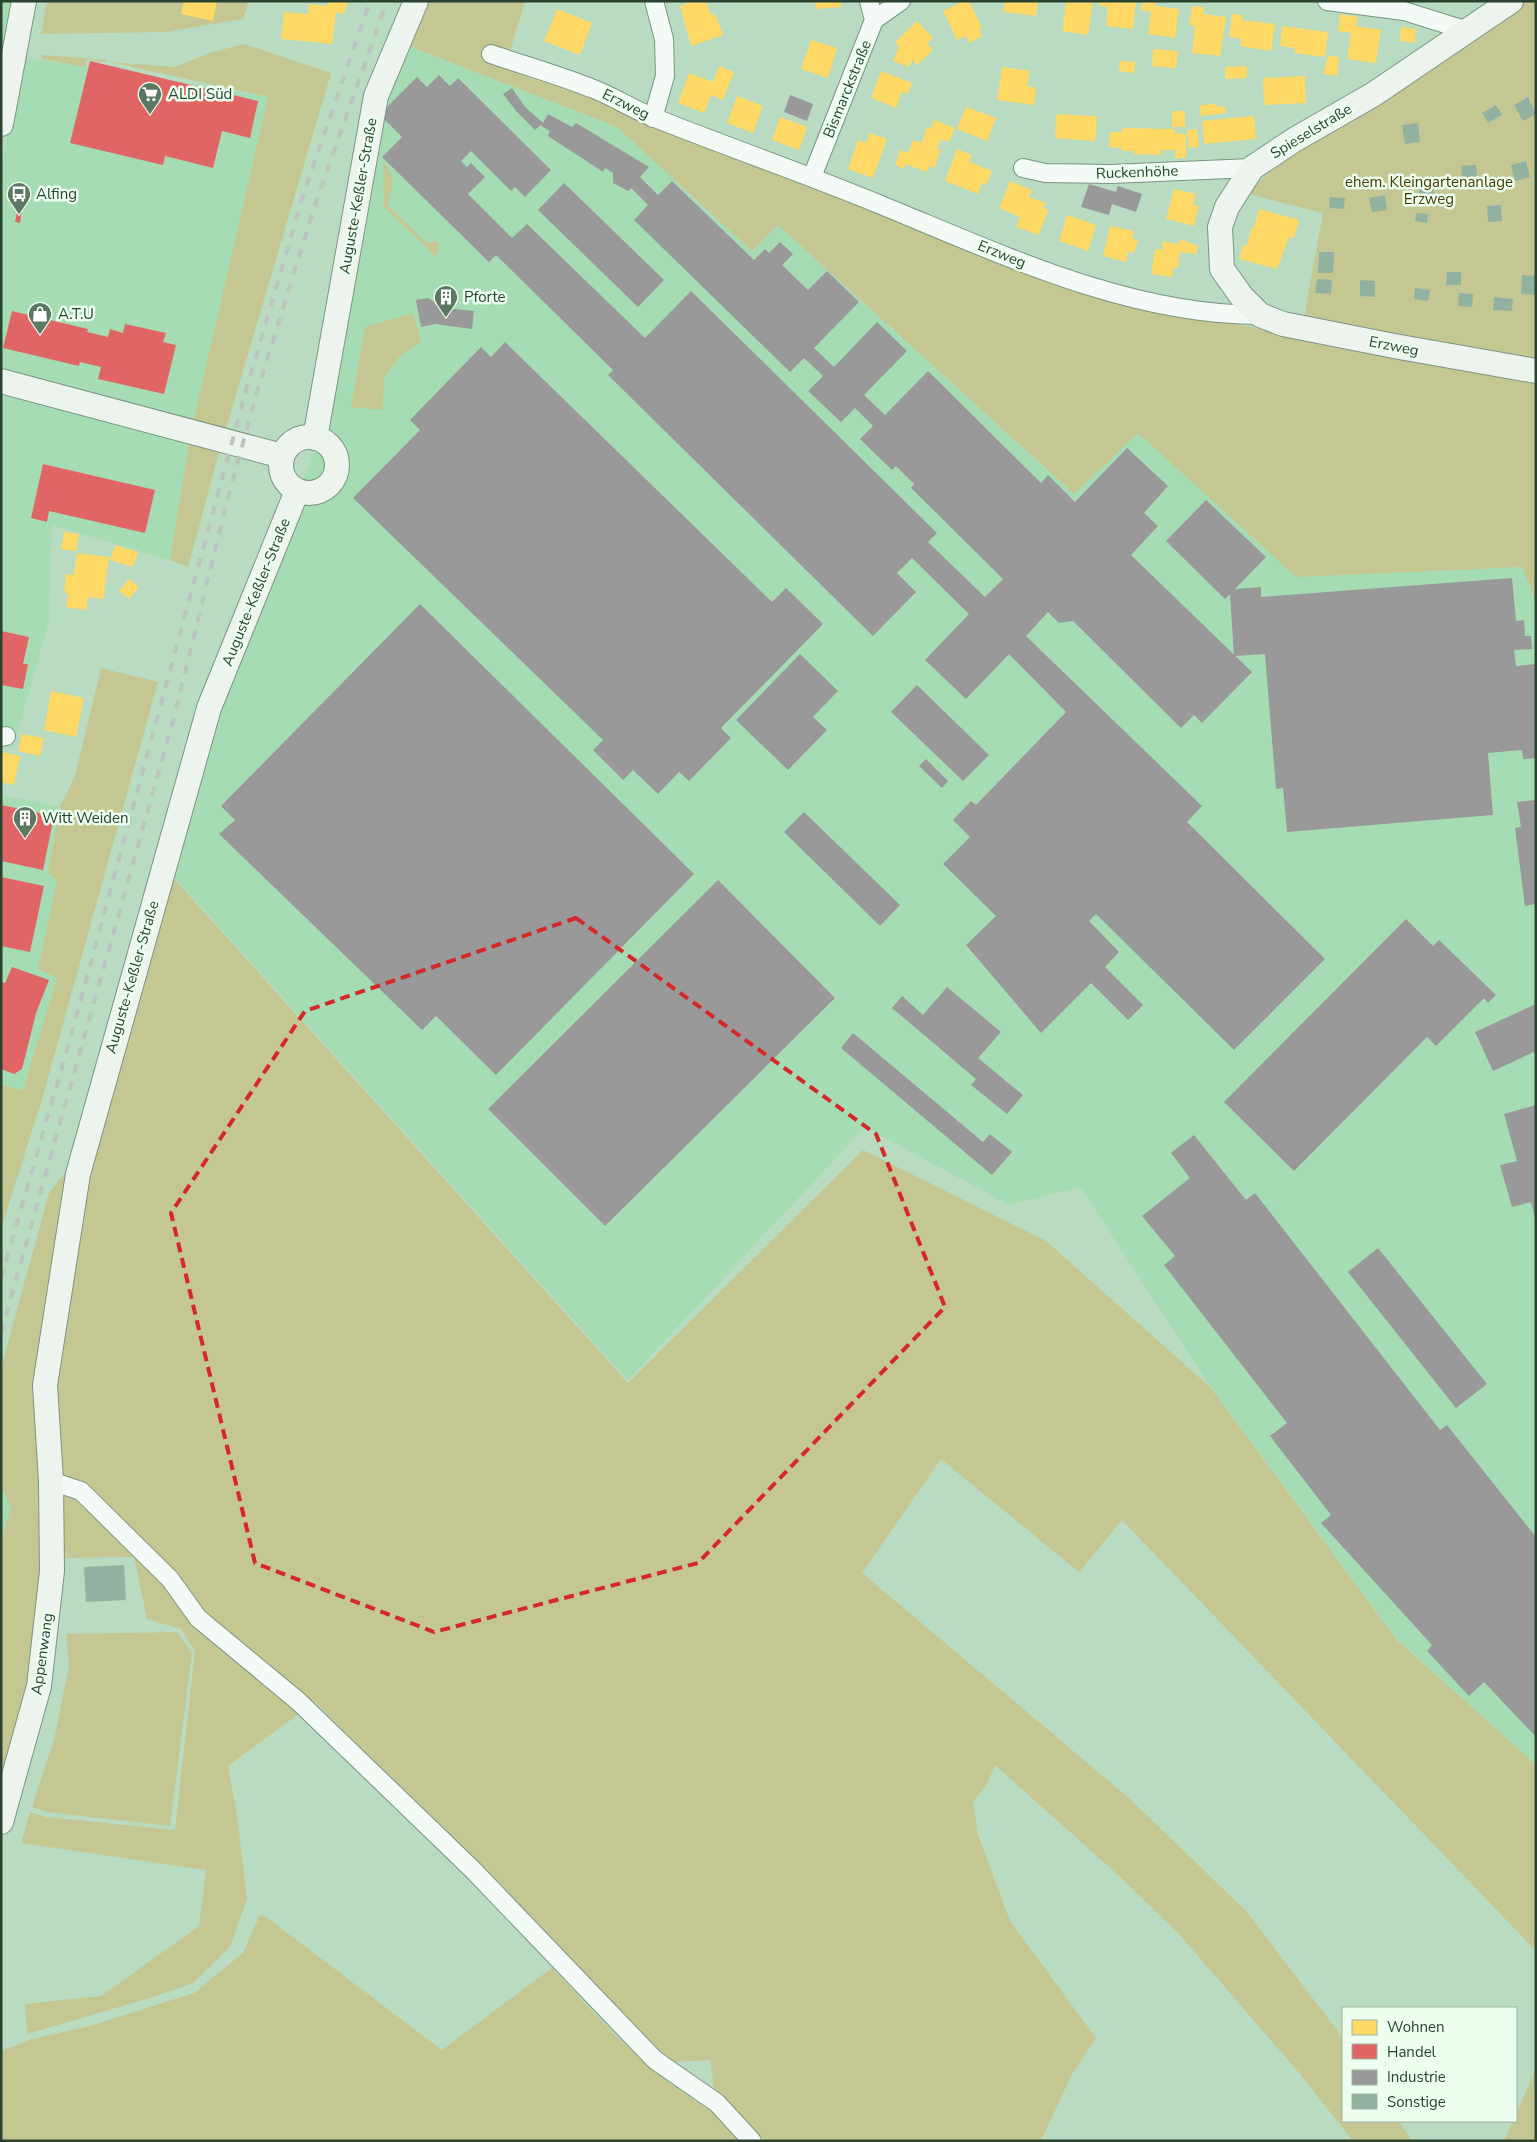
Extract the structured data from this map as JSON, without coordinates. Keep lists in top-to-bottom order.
{
  "streets": {
    "street": [
      "Bismarckstraße",
      "Erzweg",
      "Spieselstraße",
      "Ruckenhöhe",
      "Auguste-Keßler-Straße",
      "Appenwang"
    ]
  },
  "crossings": [
    ["Bismarckstraße", "Erzweg"],
    ["Erzweg", "Spieselstraße"],
    ["Spieselstraße", "Ruckenhöhe"],
    ["Auguste-Keßler-Straße", "Appenwang"]
  ],
  "parks": ["ehem. Kleingartenanlage Erzweg"],
  "places": {
    "supermarket": ["ALDI Süd"],
    "bus stop": ["Alfing"],
    "building": ["Pforte", "Witt Weiden"],
    "shop": ["A.T.U"]
  },
  "legend": [
    "Wohnen",
    "Handel",
    "Industrie",
    "Sonstige"
  ]
}
